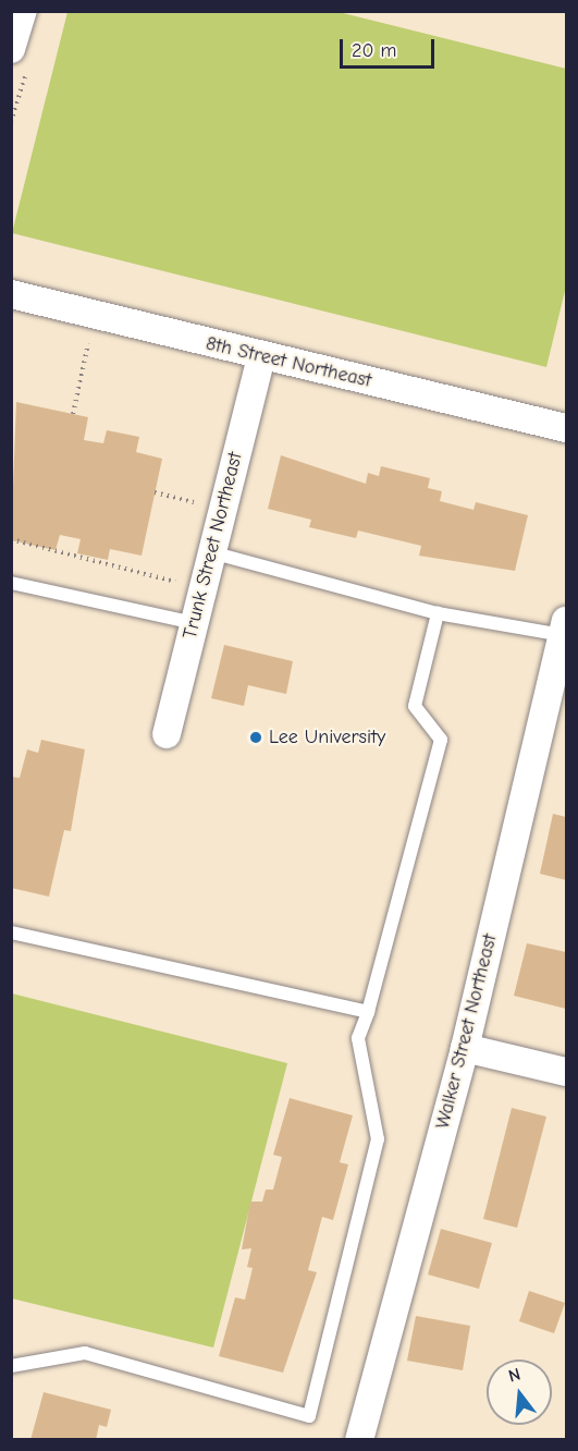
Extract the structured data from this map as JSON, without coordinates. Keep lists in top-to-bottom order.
{
  "streets": {
    "street": ["8th Street Northeast", "Trunk Street Northeast", "Walker Street Northeast"]
  },
  "crossings": [
    ["8th Street Northeast", "Trunk Street Northeast"]
  ],
  "places": ["Lee University"],
  "scale_bar": "20 m",
  "north": "top"
}
